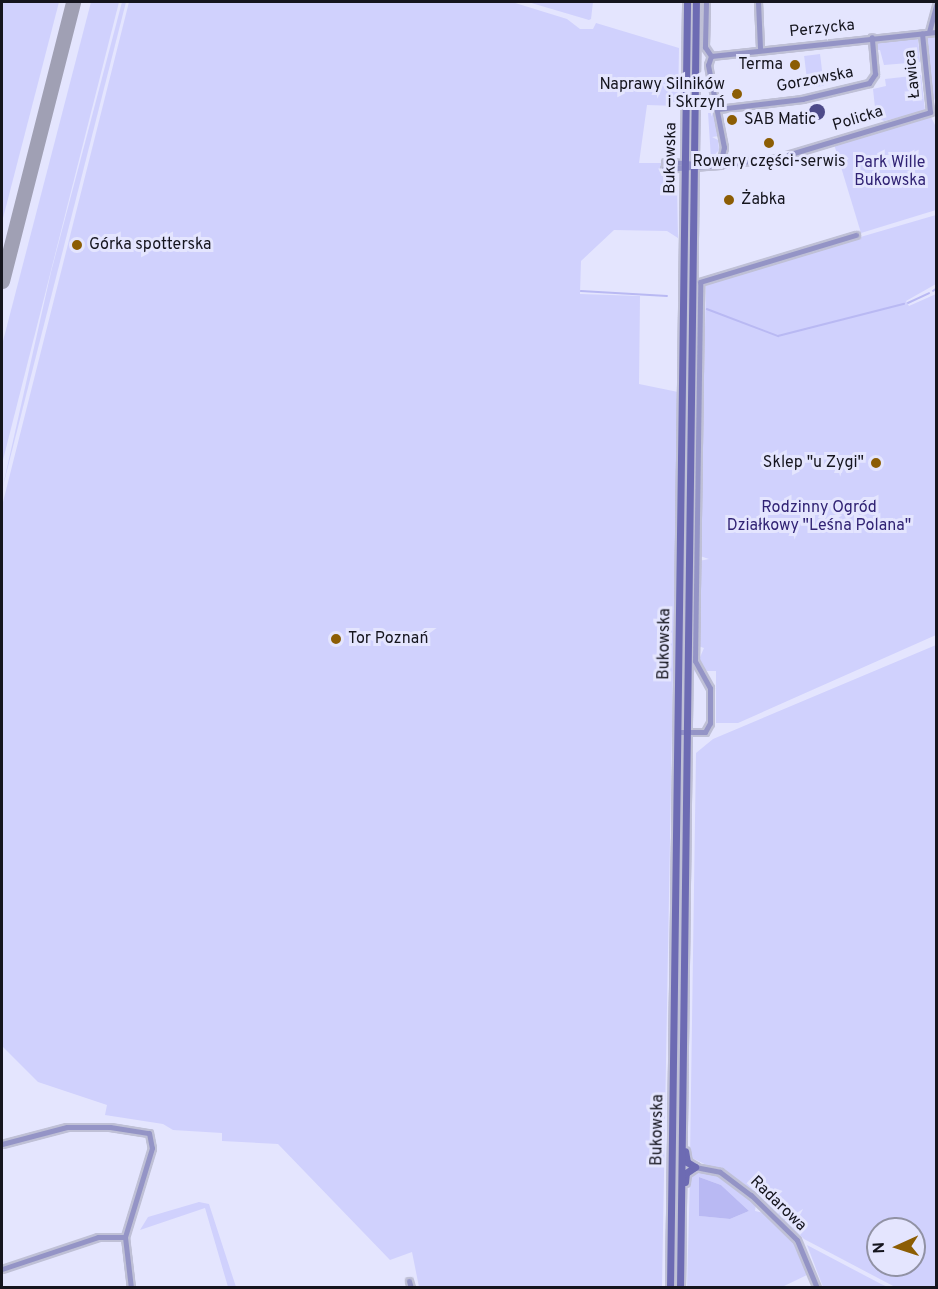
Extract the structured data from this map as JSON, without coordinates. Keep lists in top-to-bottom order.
{
  "streets": {
    "main road": ["Bukowska"],
    "street": [
      "Perzycka",
      "Ławica",
      "Gorzowska",
      "Policka",
      "Radarowa"
    ]
  },
  "crossings": [
    ["Perzycka", "Ławica"],
    ["Perzycka", "Gorzowska"],
    ["Ławica", "Policka"],
    ["Policka", "Bukowska"]
  ],
  "parks": ["Park Wille Bukowska", "Rodzinny Ogród Działkowy \"Leśna Polana\""],
  "places": [
    "Terma",
    "Naprawy Silników i Skrzyń",
    "SAB Matic",
    "Rowery części-serwis",
    "Żabka",
    "Górka spotterska",
    "Sklep \"u Zygi\"",
    "Tor Poznań"
  ],
  "north": "left"
}
